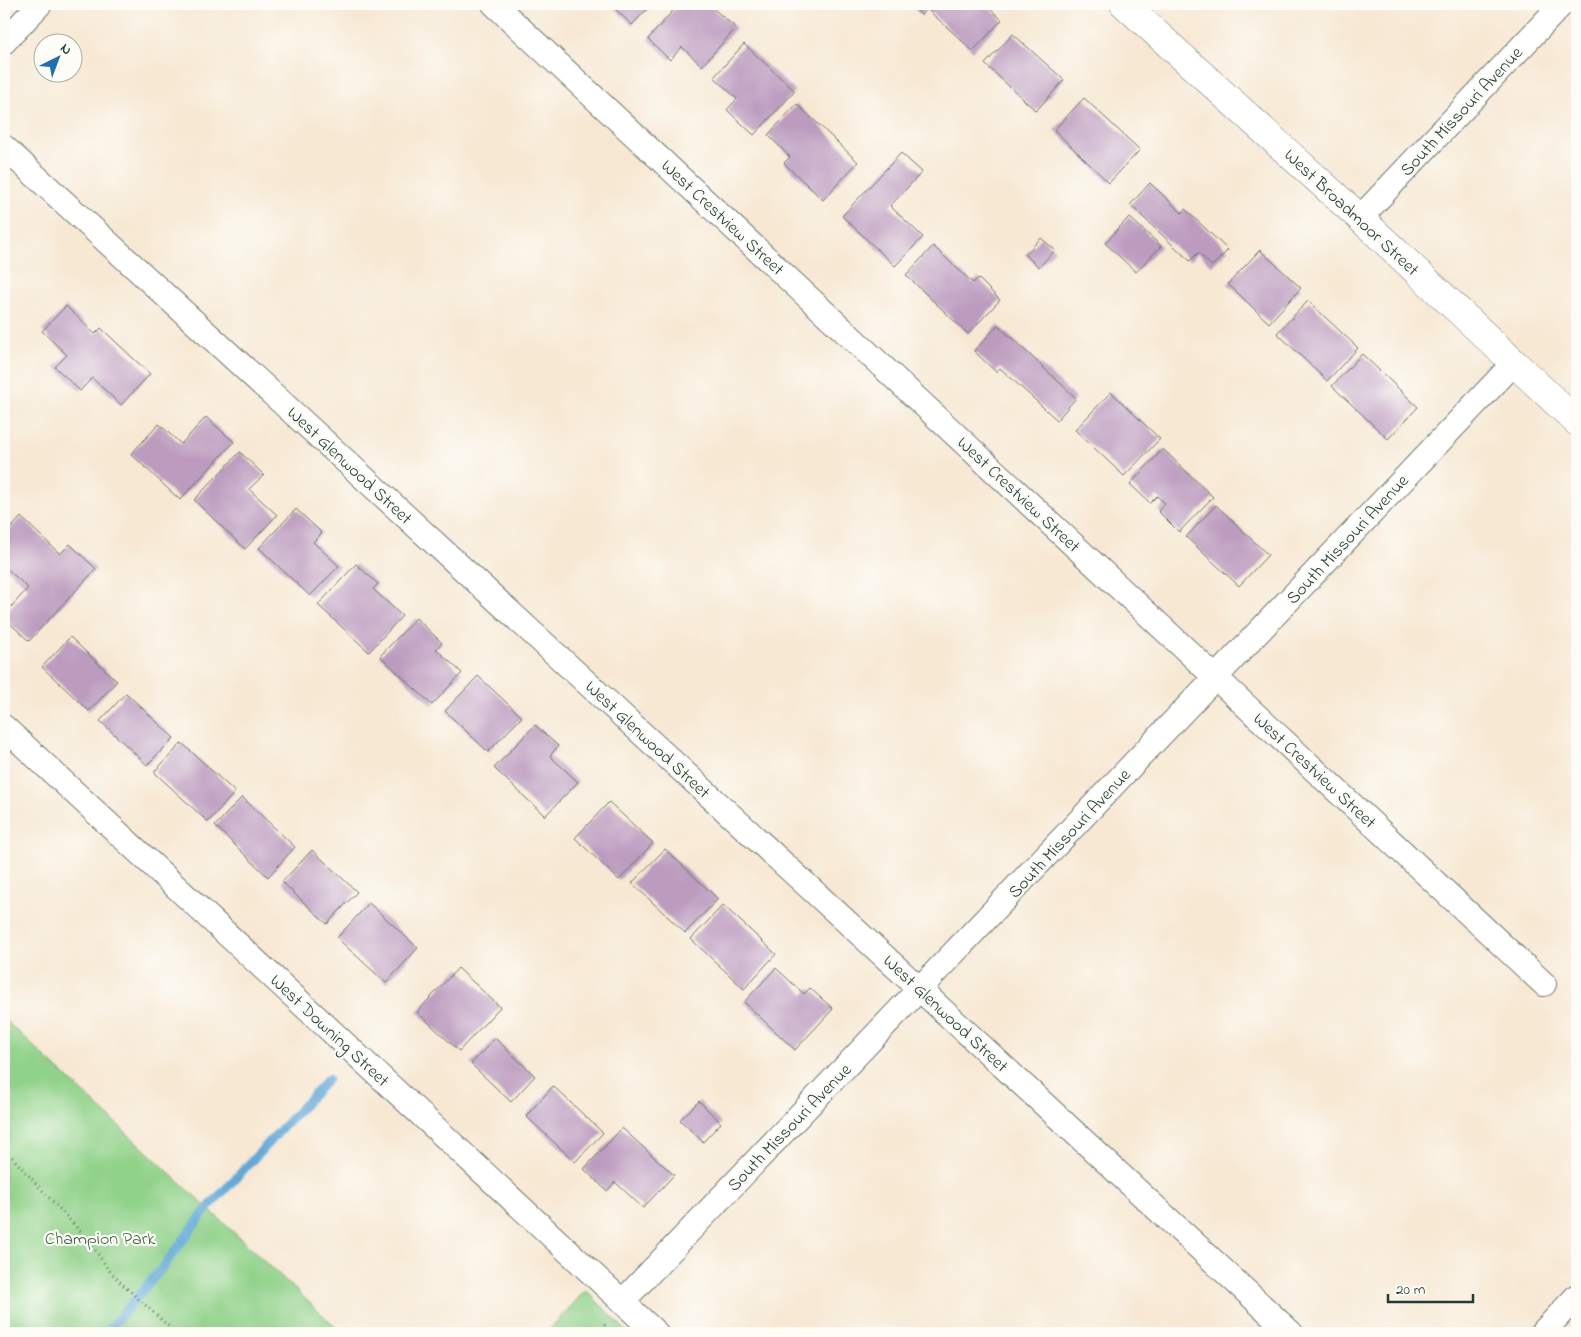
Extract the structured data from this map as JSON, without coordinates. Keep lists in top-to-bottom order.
{
  "streets": {
    "street": [
      "South Missouri Avenue",
      "West Broadmoor Street",
      "West Crestview Street",
      "West Glenwood Street",
      "West Downing Street"
    ]
  },
  "crossings": [
    ["South Missouri Avenue", "West Broadmoor Street"],
    ["South Missouri Avenue", "West Crestview Street"],
    ["South Missouri Avenue", "West Glenwood Street"],
    ["South Missouri Avenue", "West Downing Street"]
  ],
  "parks": ["Champion Park"],
  "scale_bar": "20 m",
  "north": "top right"
}
